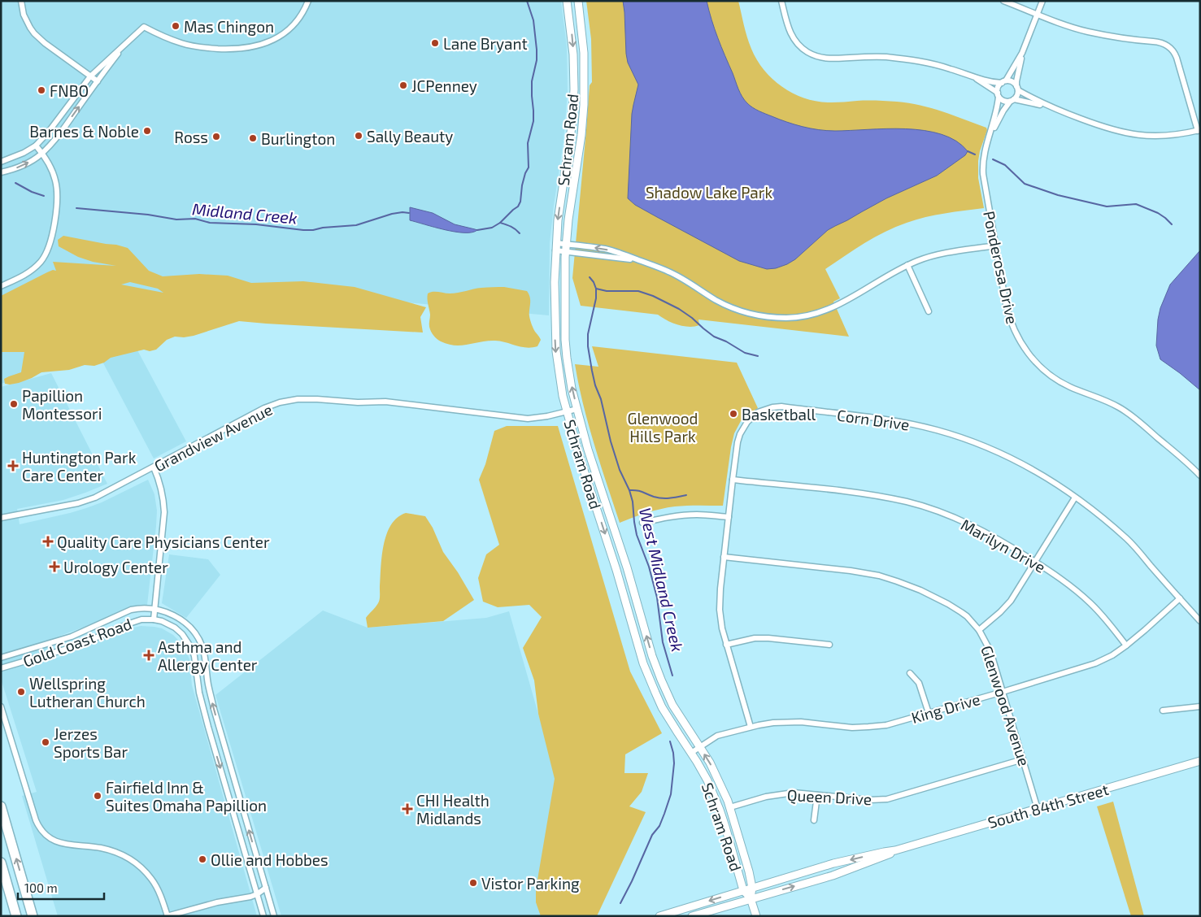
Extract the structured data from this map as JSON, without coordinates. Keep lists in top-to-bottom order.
{
  "streets": {
    "main road": ["Schram Road", "South 84th Street"],
    "street": [
      "Ponderosa Drive",
      "Corn Drive",
      "Grandview Avenue",
      "Marilyn Drive",
      "Gold Coast Road",
      "Glenwood Avenue",
      "King Drive",
      "Queen Drive"
    ]
  },
  "crossings": [
    ["Schram Road", "Grandview Avenue"],
    ["Schram Road", "King Drive"],
    ["Schram Road", "Queen Drive"],
    ["Schram Road", "South 84th Street"],
    ["Corn Drive", "Marilyn Drive"],
    ["Corn Drive", "Glenwood Avenue"],
    ["Corn Drive", "King Drive"],
    ["Marilyn Drive", "King Drive"],
    ["Glenwood Avenue", "King Drive"],
    ["Glenwood Avenue", "Queen Drive"],
    ["Glenwood Avenue", "South 84th Street"]
  ],
  "water": ["Midland Creek", "West Midland Creek"],
  "parks": ["Shadow Lake Park", "Glenwood Hills Park"],
  "places": {
    "other": [
      "Mas Chingon",
      "Lane Bryant",
      "JCPenney",
      "FNBO",
      "Barnes & Noble",
      "Sally Beauty",
      "Ross",
      "Burlington",
      "Papillion Montessori",
      "Basketball",
      "Wellspring Lutheran Church",
      "Jerzes Sports Bar",
      "Fairfield Inn & Suites Omaha Papillion",
      "Ollie and Hobbes",
      "Vistor Parking"
    ],
    "health": [
      "Huntington Park Care Center",
      "Quality Care Physicians Center",
      "Urology Center",
      "Asthma and Allergy Center",
      "CHI Health Midlands"
    ]
  },
  "scale_bar": "100 m"
}
